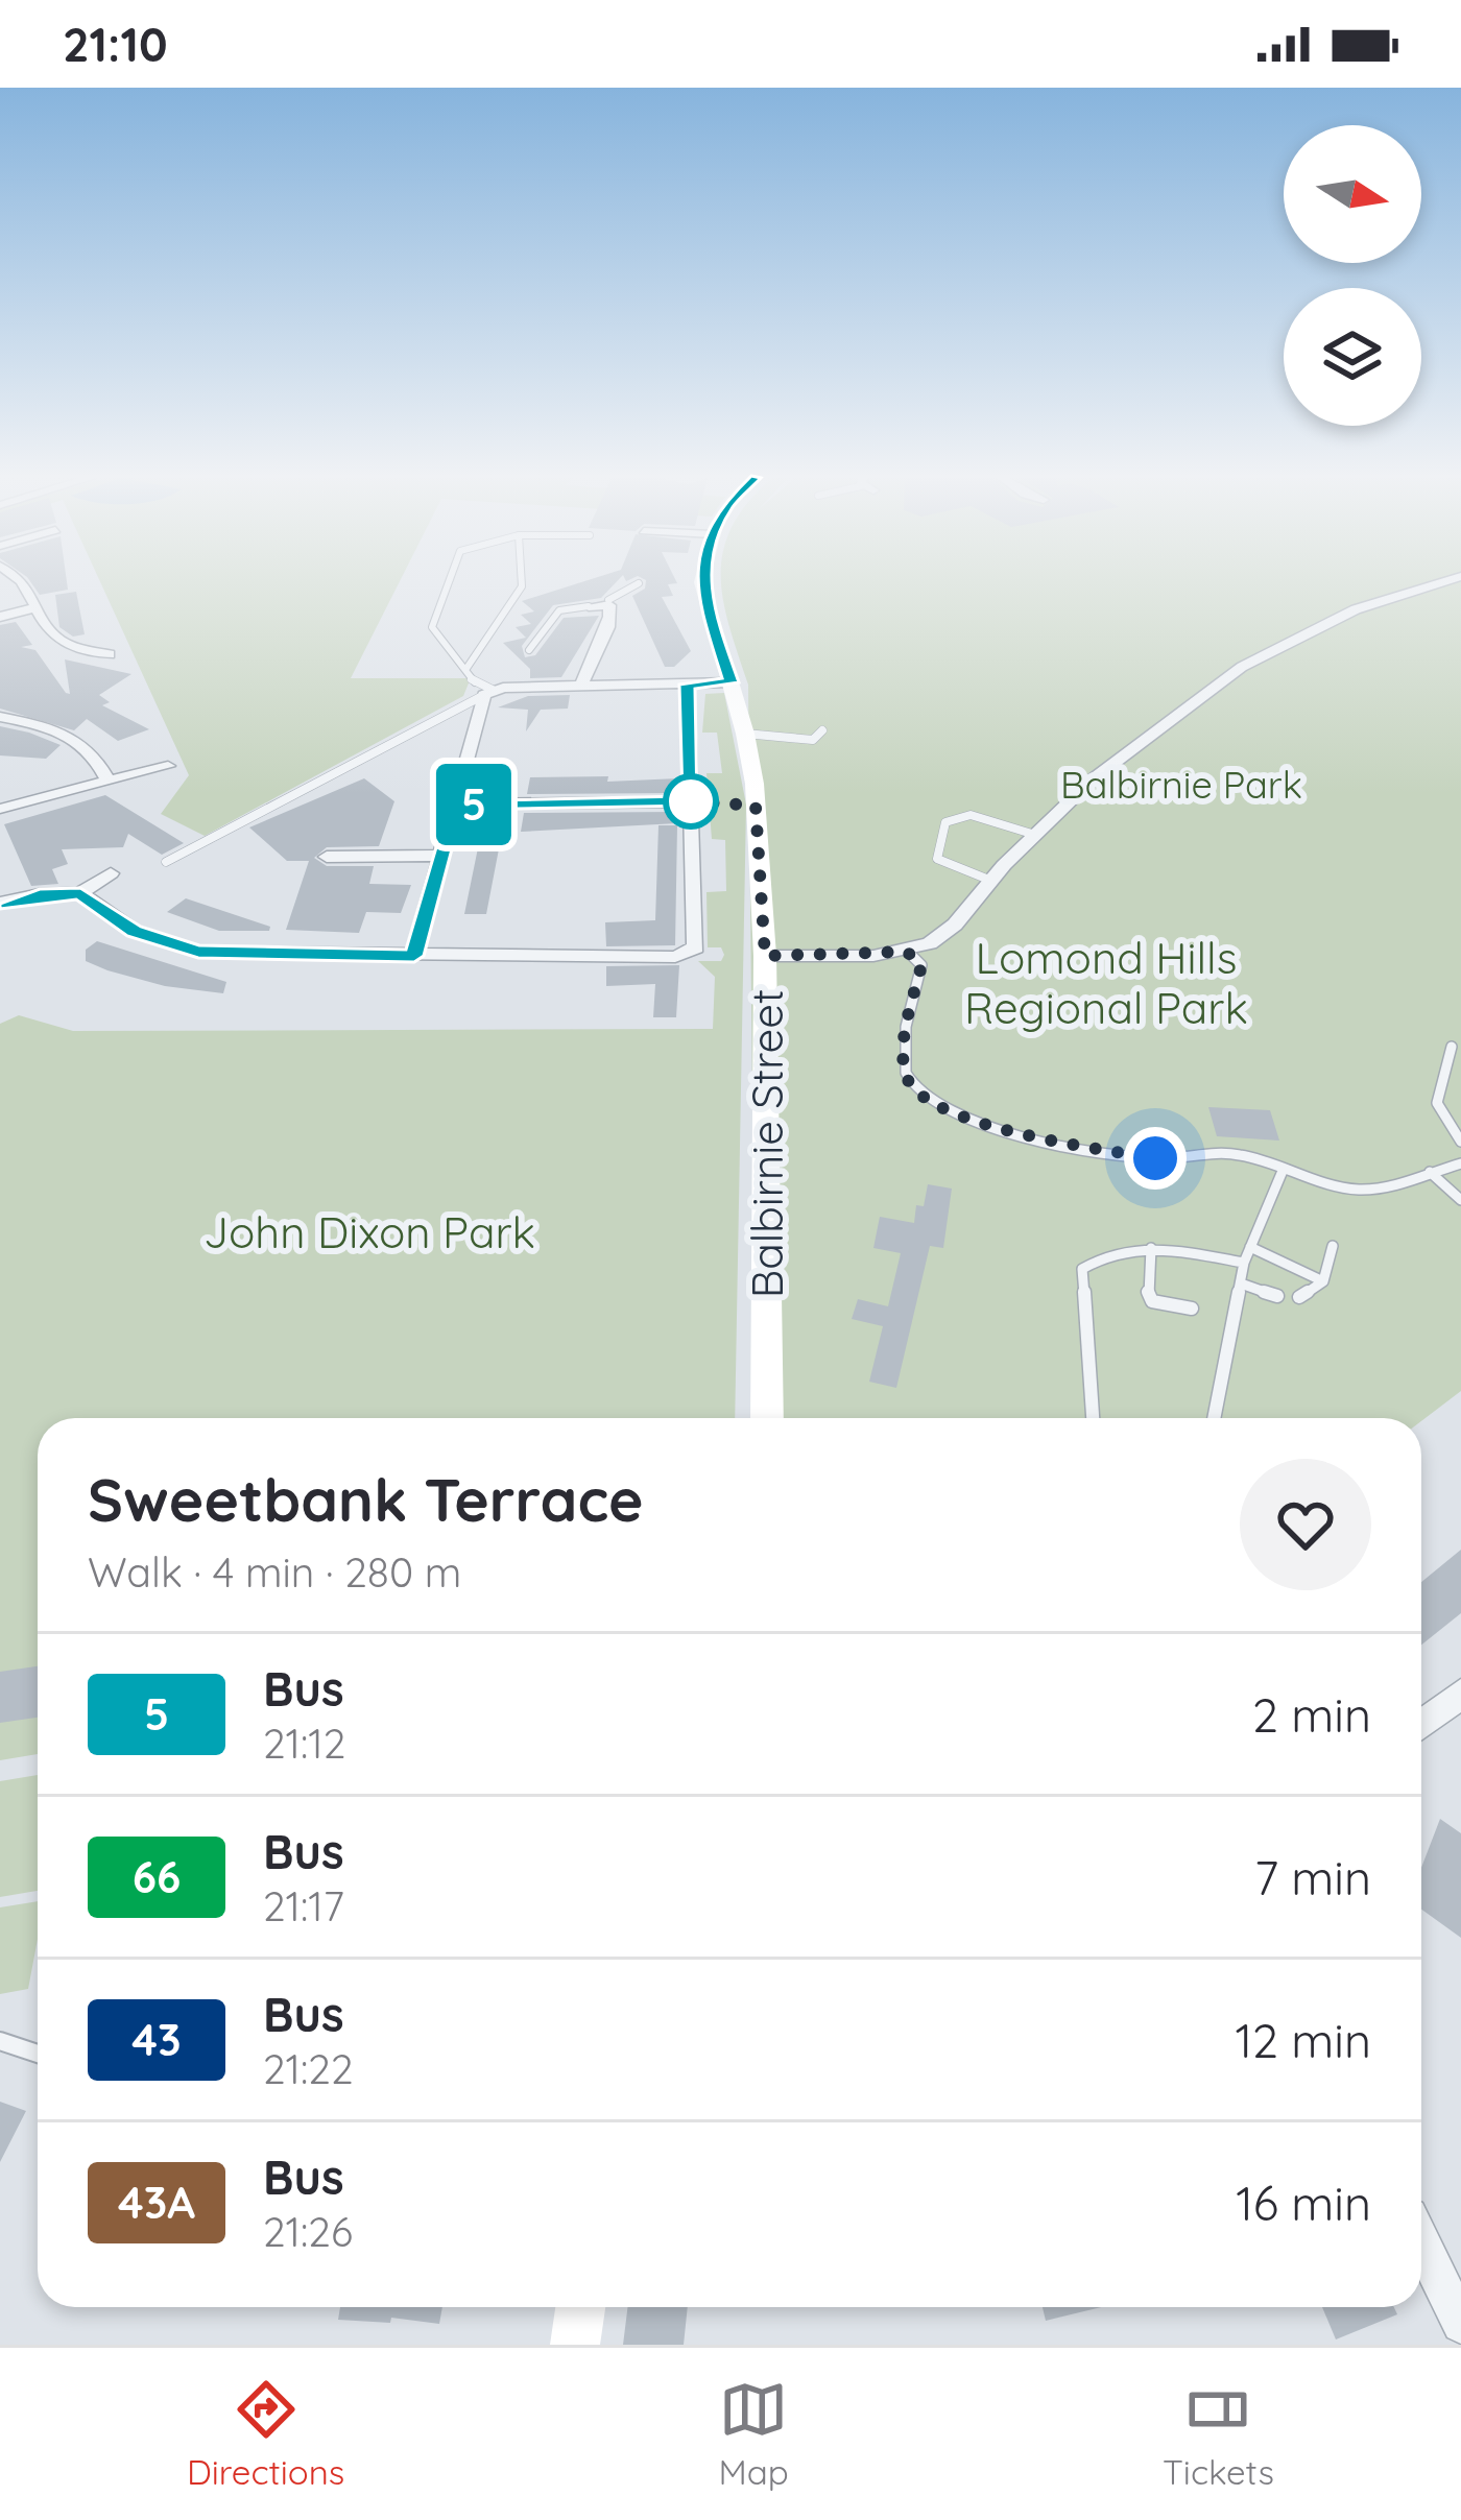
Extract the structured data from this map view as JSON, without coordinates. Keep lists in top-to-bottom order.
{
  "streets": {
    "main road": ["Balbirnie Street"]
  },
  "parks": ["Balbirnie Park", "Lomond Hills Regional Park", "John Dixon Park"],
  "lines": ["bus line 5"],
  "north": "right",
  "page": {
    "status": "21:10",
    "on_map": "5",
    "heading": ["Sweetbank Terrace", "Walk · 4 min · 280 m"],
    "list": [
      {
        "mark": "5",
        "name": "Bus",
        "note": "21:12",
        "value": "2 min"
      },
      {
        "mark": "66",
        "name": "Bus",
        "note": "21:17",
        "value": "7 min"
      },
      {
        "mark": "43",
        "name": "Bus",
        "note": "21:22",
        "value": "12 min"
      },
      {
        "mark": "43A",
        "name": "Bus",
        "note": "21:26",
        "value": "16 min"
      }
    ],
    "tabs": ["Directions", "Map", "Tickets"]
  }
}
